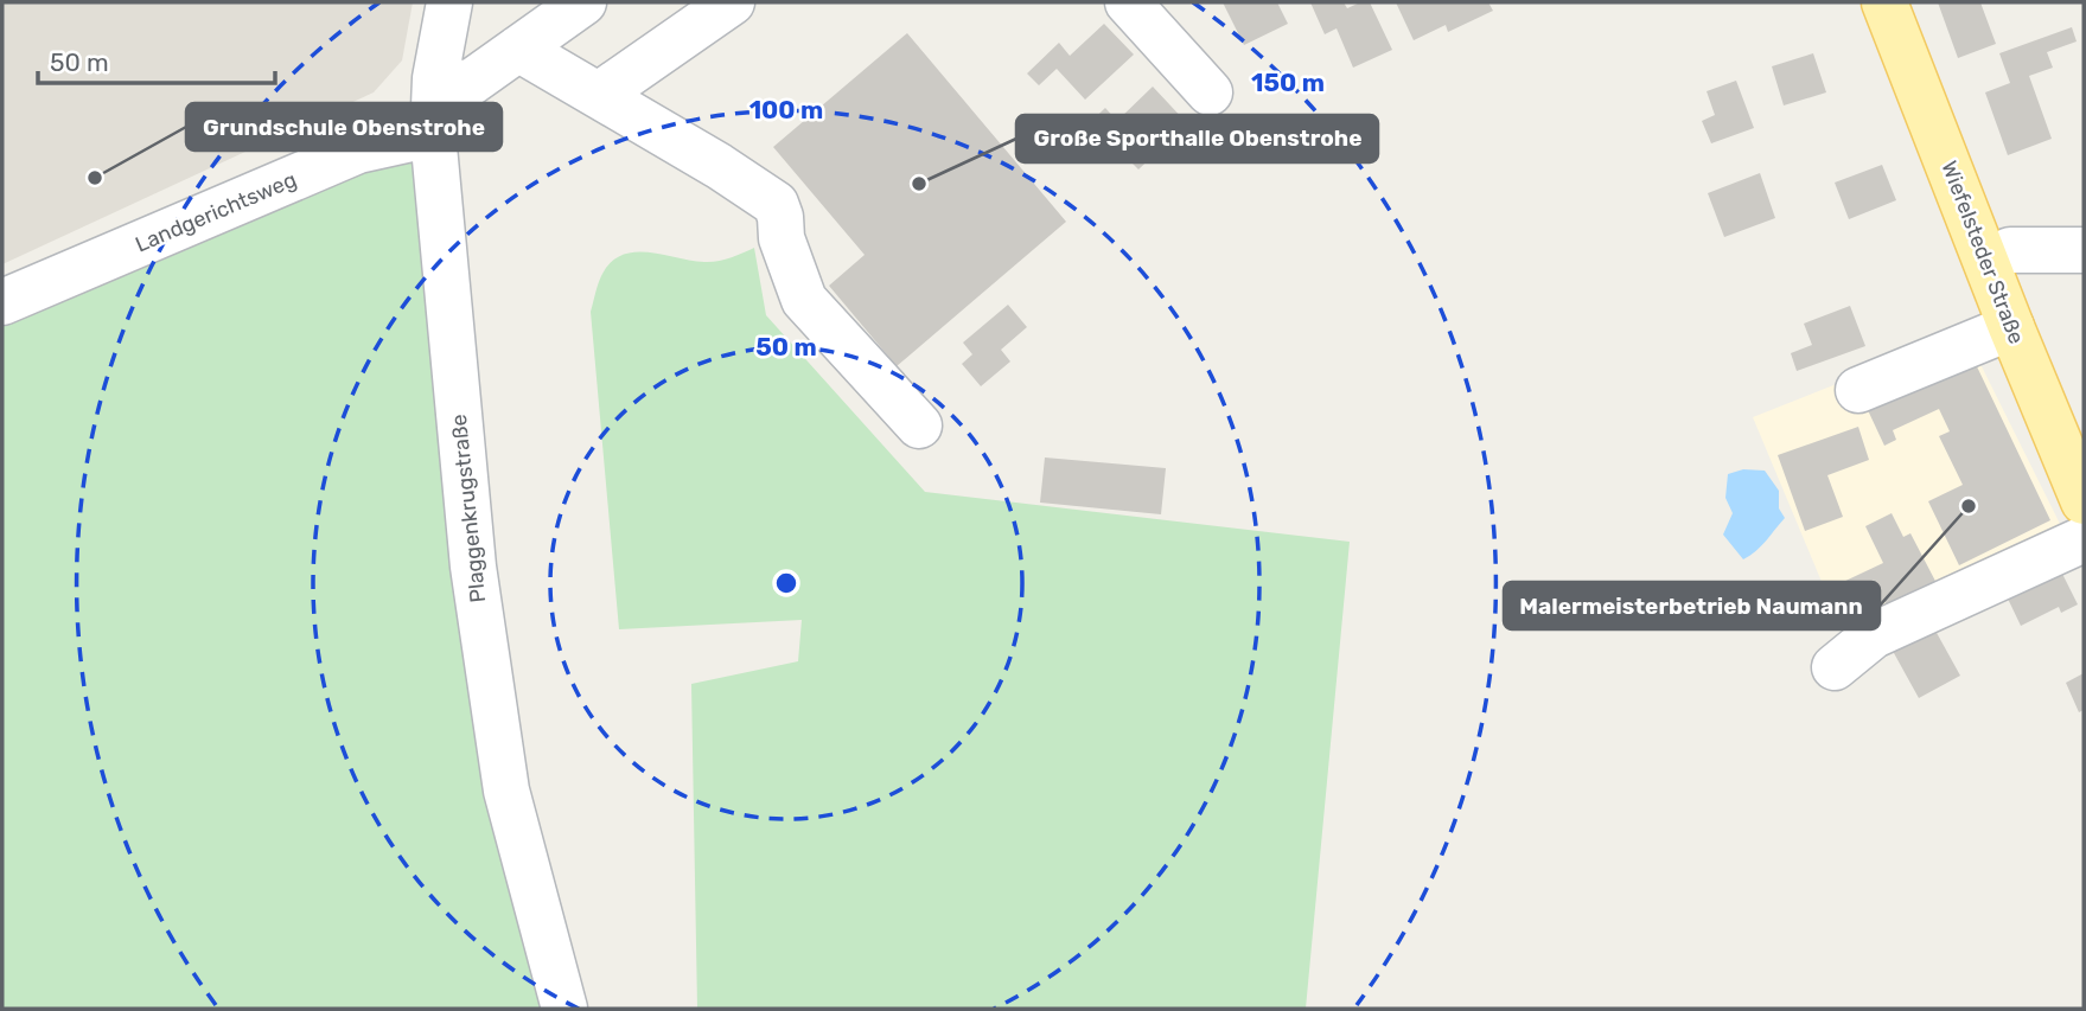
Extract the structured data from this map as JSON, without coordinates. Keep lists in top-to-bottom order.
{
  "streets": {
    "main road": ["Wiefelsteder Straße"],
    "street": ["Landgerichtsweg", "Plaggenkrugstraße"]
  },
  "crossings": [
    ["Landgerichtsweg", "Plaggenkrugstraße"]
  ],
  "places": ["Grundschule Obenstrohe", "Große Sporthalle Obenstrohe", "Malermeisterbetrieb Naumann"],
  "scale_bar": "50 m",
  "rings": ["150 m", "100 m", "50 m"]
}
